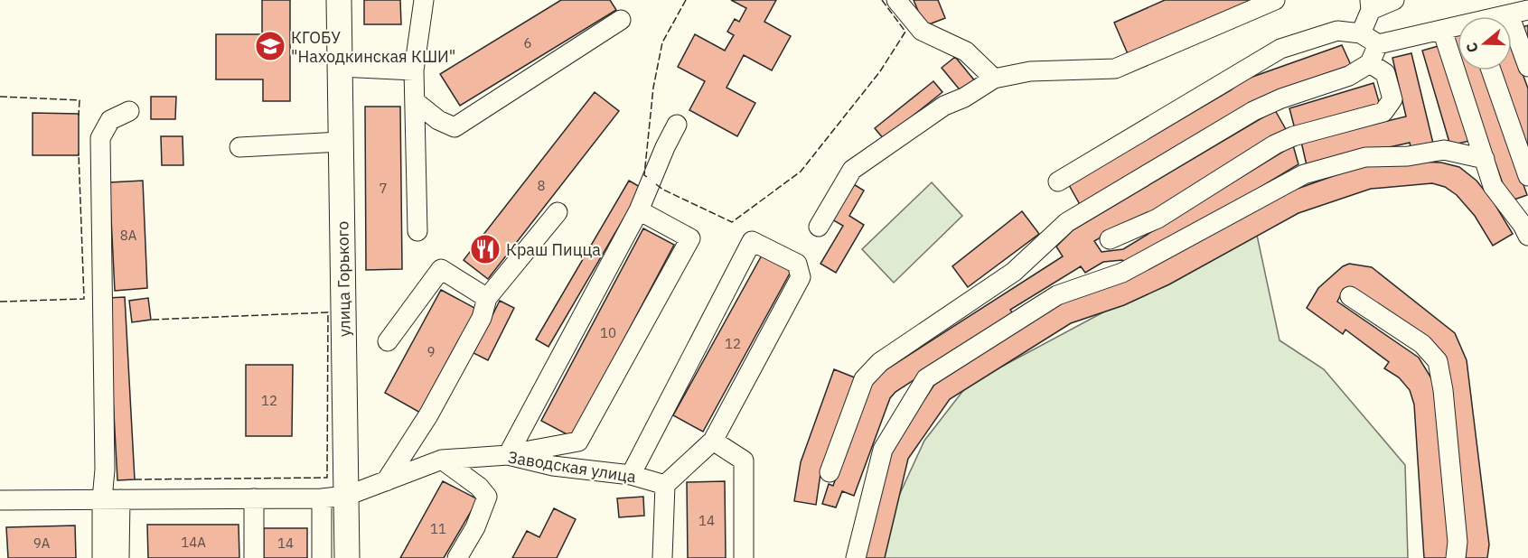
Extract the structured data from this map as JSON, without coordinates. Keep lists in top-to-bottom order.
{
  "streets": {
    "main road": ["улица Горького"],
    "street": ["Заводская улица"]
  },
  "crossings": [
    ["улица Горького", "Заводская улица"]
  ],
  "places": {
    "school or university": ["КГОБУ \"Находкинская КШИ\""],
    "restaurant": ["Краш Пицца"]
  },
  "house_numbers": [
    "6",
    "8",
    "7",
    "8А",
    "10",
    "12",
    "9",
    "12",
    "14",
    "11",
    "14А",
    "9А",
    "14"
  ],
  "north": "left"
}
